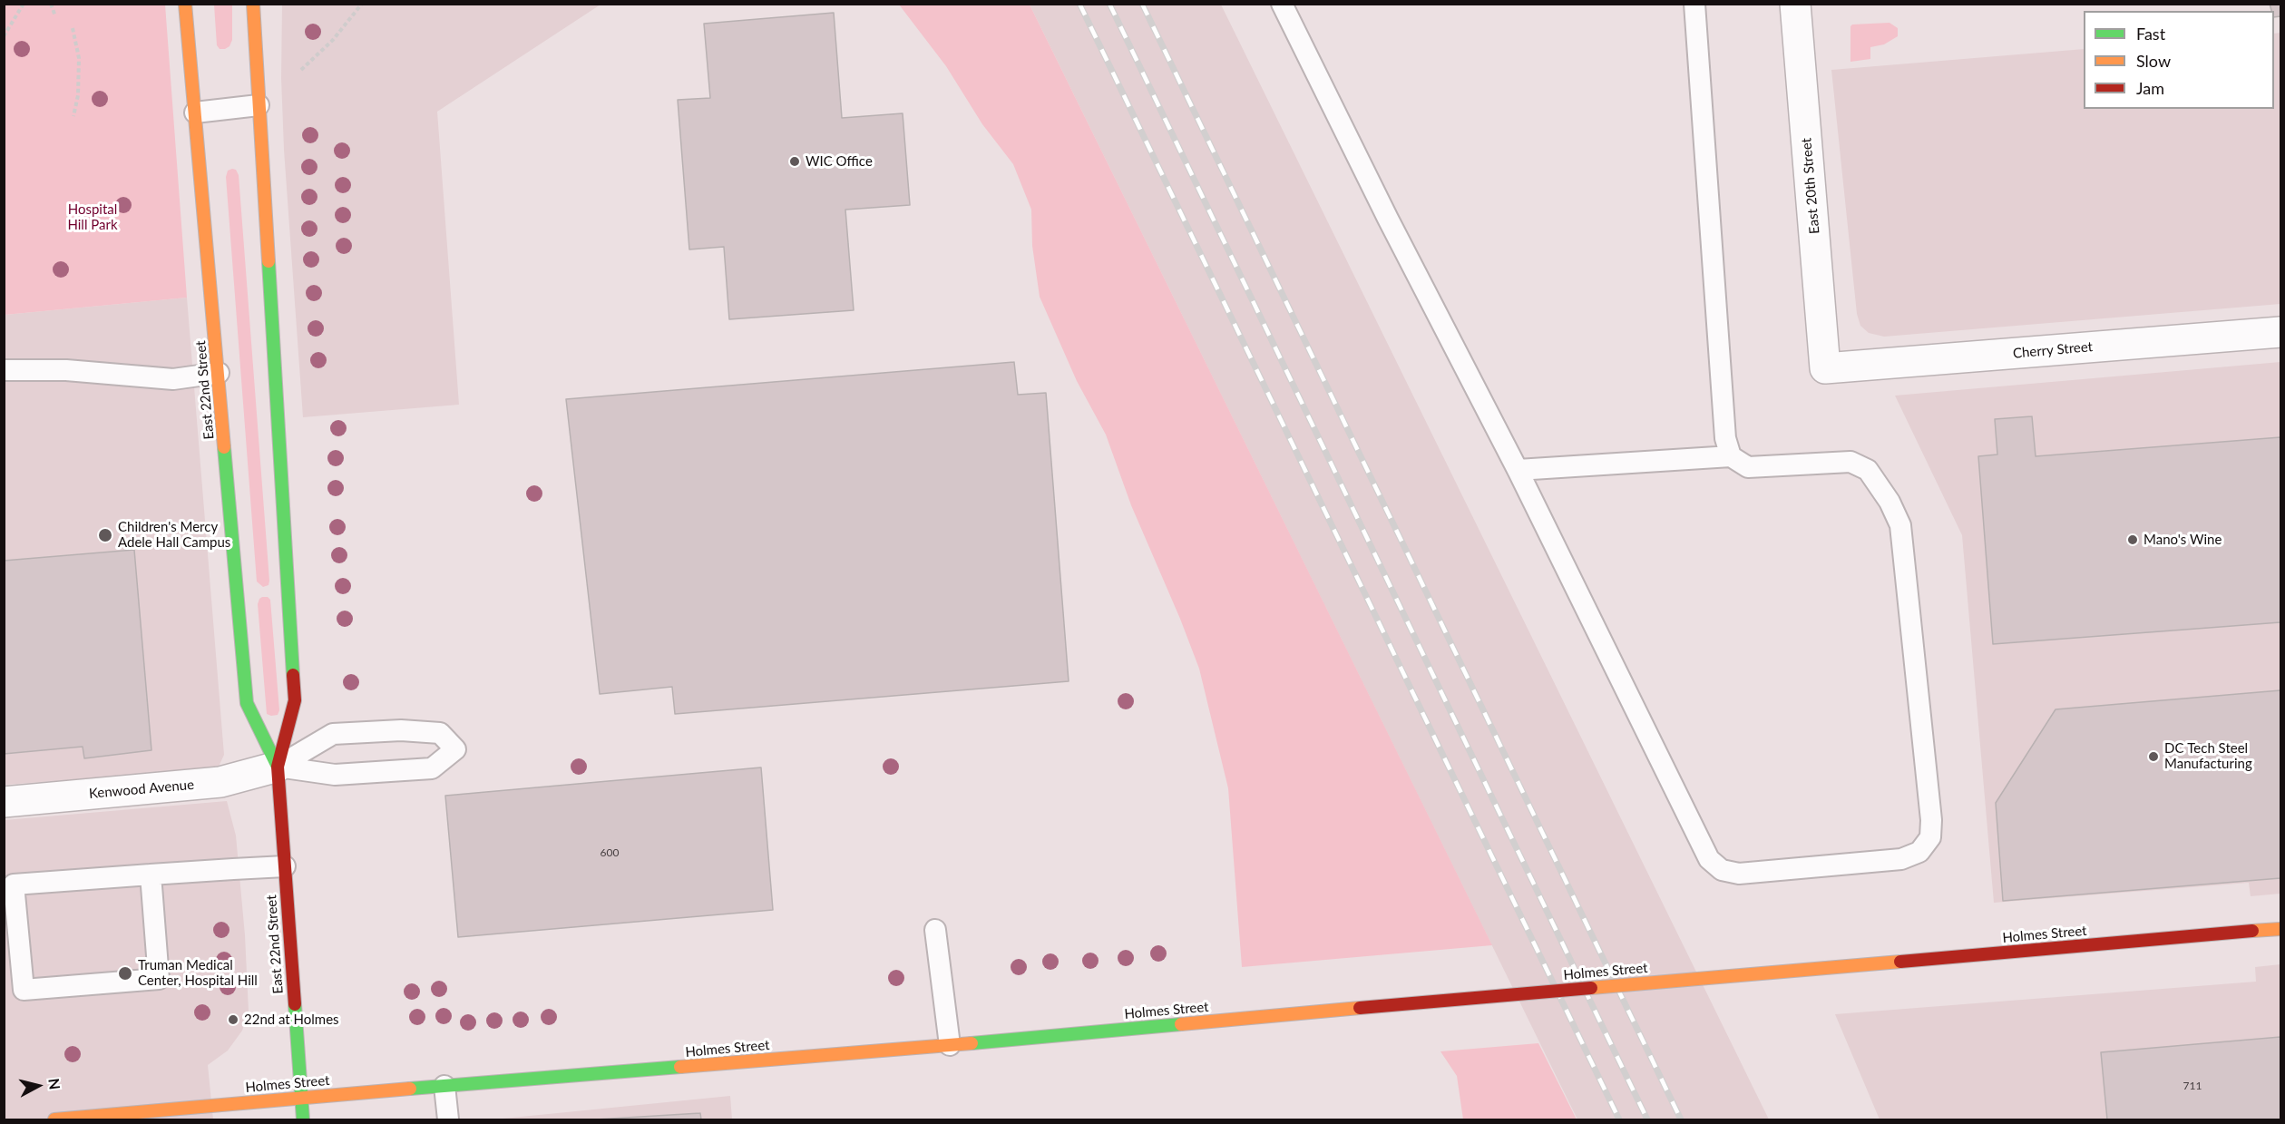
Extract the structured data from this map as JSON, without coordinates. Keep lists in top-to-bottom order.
{
  "streets": {
    "street": [
      "East 20th Street",
      "Cherry Street",
      "East 22nd Street",
      "Kenwood Avenue",
      "Holmes Street"
    ]
  },
  "crossings": [
    ["East 20th Street", "Cherry Street"],
    ["East 22nd Street", "Kenwood Avenue"],
    ["East 22nd Street", "Holmes Street"]
  ],
  "parks": ["Hospital Hill Park"],
  "places": [
    "WIC Office",
    "Children's Mercy Adele Hall Campus",
    "Mano's Wine",
    "DC Tech Steel Manufacturing",
    "Truman Medical Center, Hospital Hill",
    "22nd at Holmes"
  ],
  "house_numbers": ["600", "711"],
  "legend": ["Fast", "Slow", "Jam"],
  "north": "right"
}
